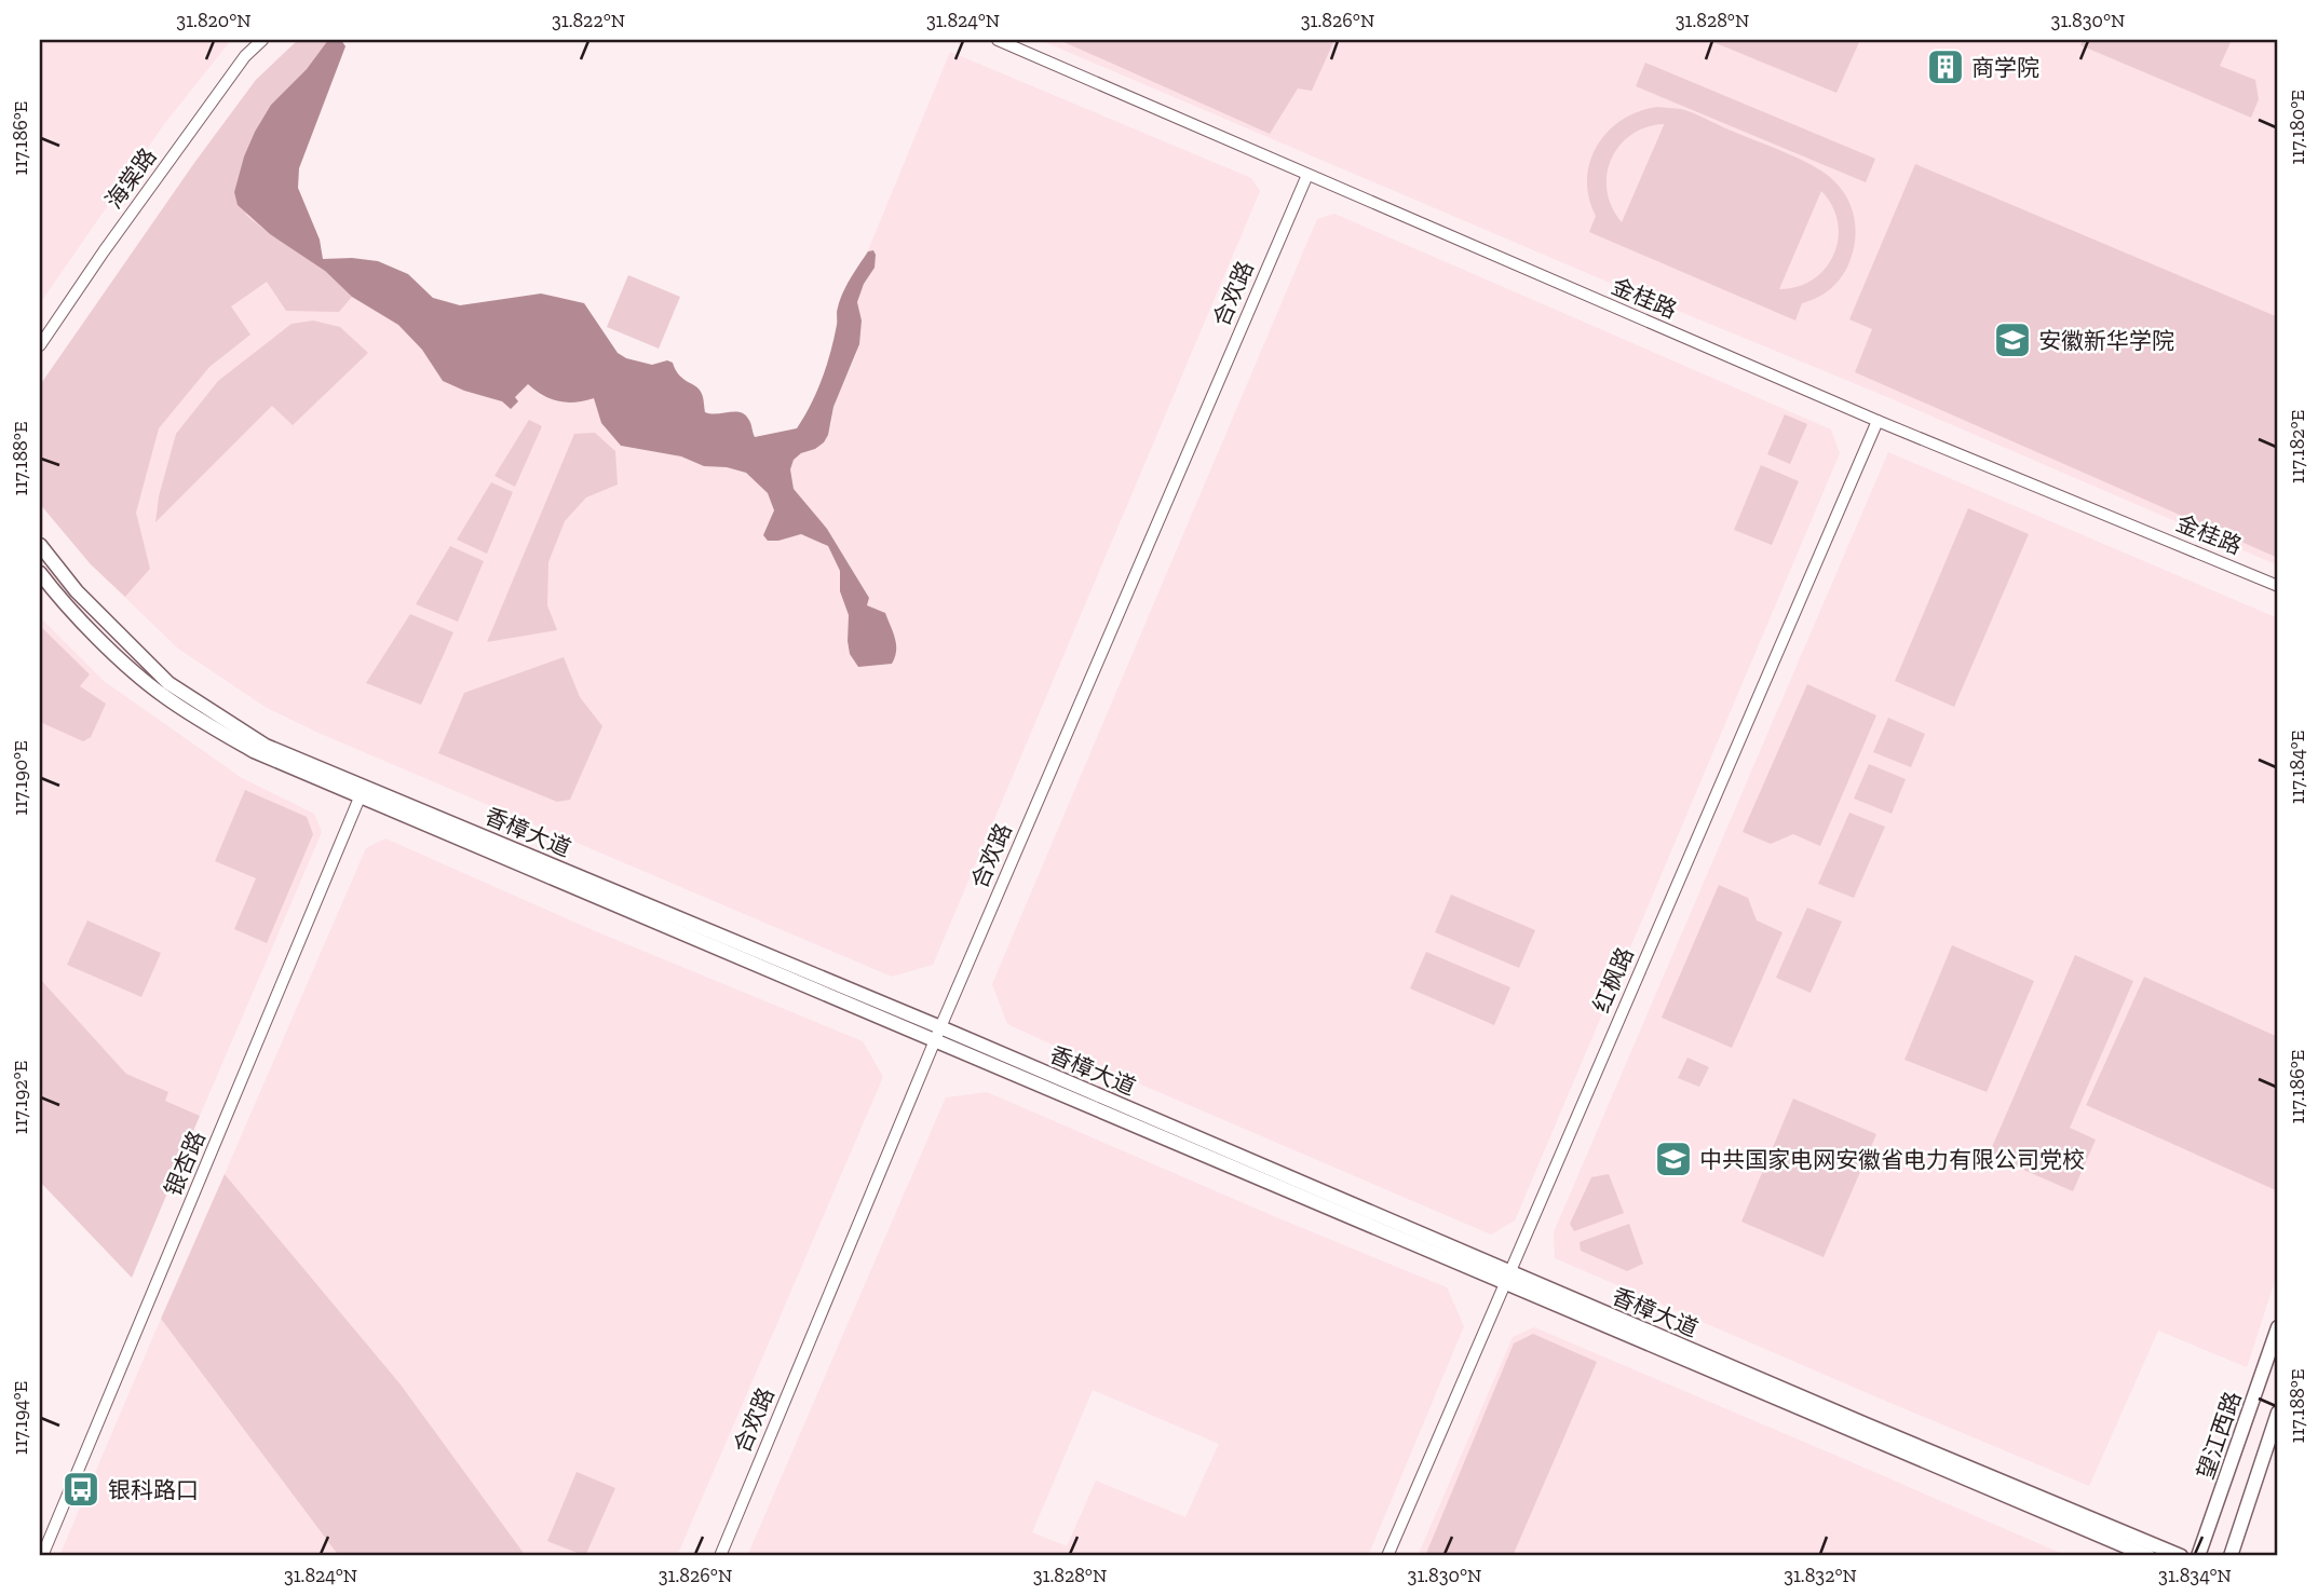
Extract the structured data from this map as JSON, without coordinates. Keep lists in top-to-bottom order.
{
  "streets": {
    "main road": ["香樟大道", "望江西路"],
    "street": [
      "海棠路",
      "合欢路",
      "金桂路",
      "红枫路",
      "银杏路"
    ]
  },
  "crossings": [
    ["合欢路", "金桂路"],
    ["合欢路", "香樟大道"],
    ["金桂路", "红枫路"],
    ["香樟大道", "红枫路"],
    ["香樟大道", "银杏路"]
  ],
  "places": {
    "building": ["商学院"],
    "school or university": ["安徽新华学院", "中共国家电网安徽省电力有限公司党校"],
    "bus stop": ["银科路口"]
  },
  "coordinates": [
    "31.820°N",
    "31.822°N",
    "31.824°N",
    "31.826°N",
    "31.828°N",
    "31.830°N",
    "117.180°E",
    "117.186°E",
    "117.182°E",
    "117.188°E",
    "117.184°E",
    "117.190°E",
    "117.192°E",
    "117.194°E",
    "31.832°N",
    "31.834°N"
  ]
}
